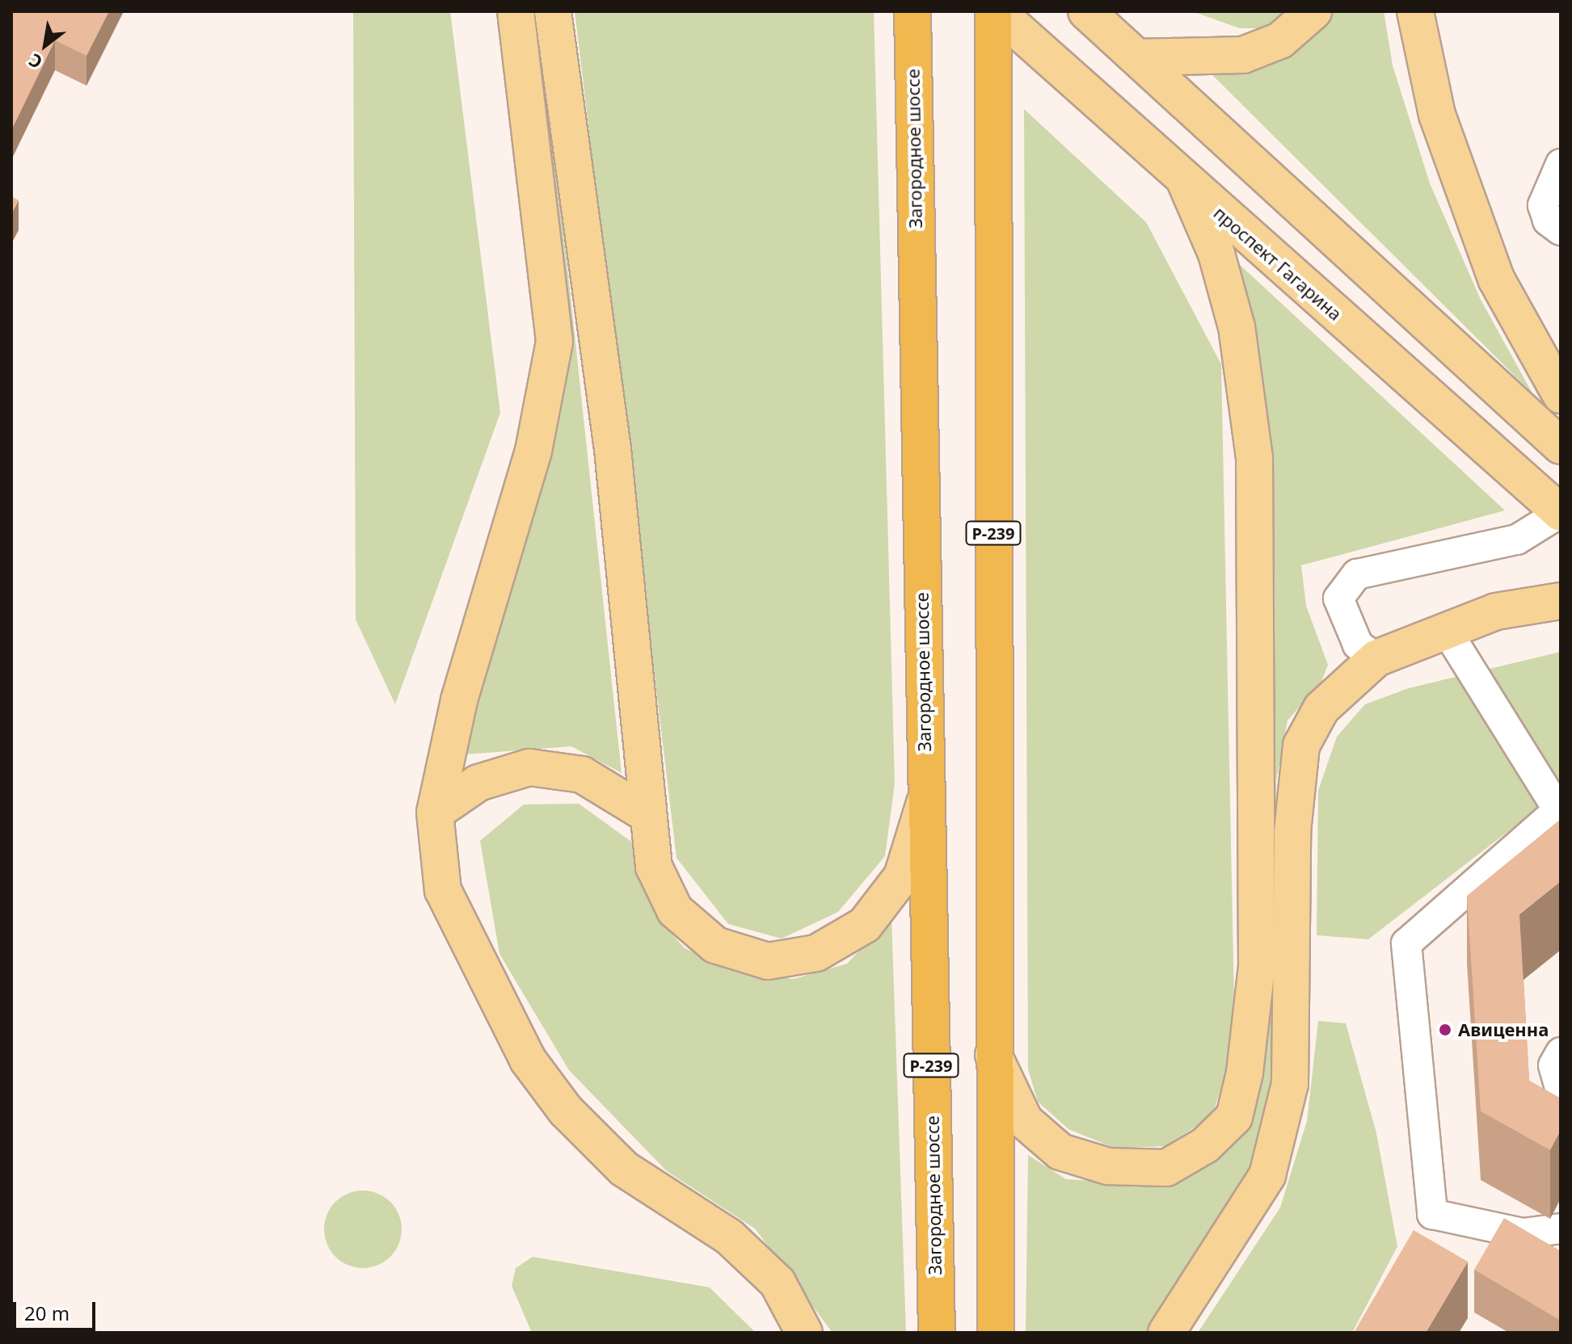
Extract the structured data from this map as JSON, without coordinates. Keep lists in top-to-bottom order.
{
  "streets": {
    "highway": ["Загородное шоссе", "Р-239"],
    "main road": ["проспект Гагарина"]
  },
  "crossings": [
    ["проспект Гагарина", "Р-239"]
  ],
  "places": ["Авиценна"],
  "scale_bar": "20 m",
  "north": "bottom left"
}
